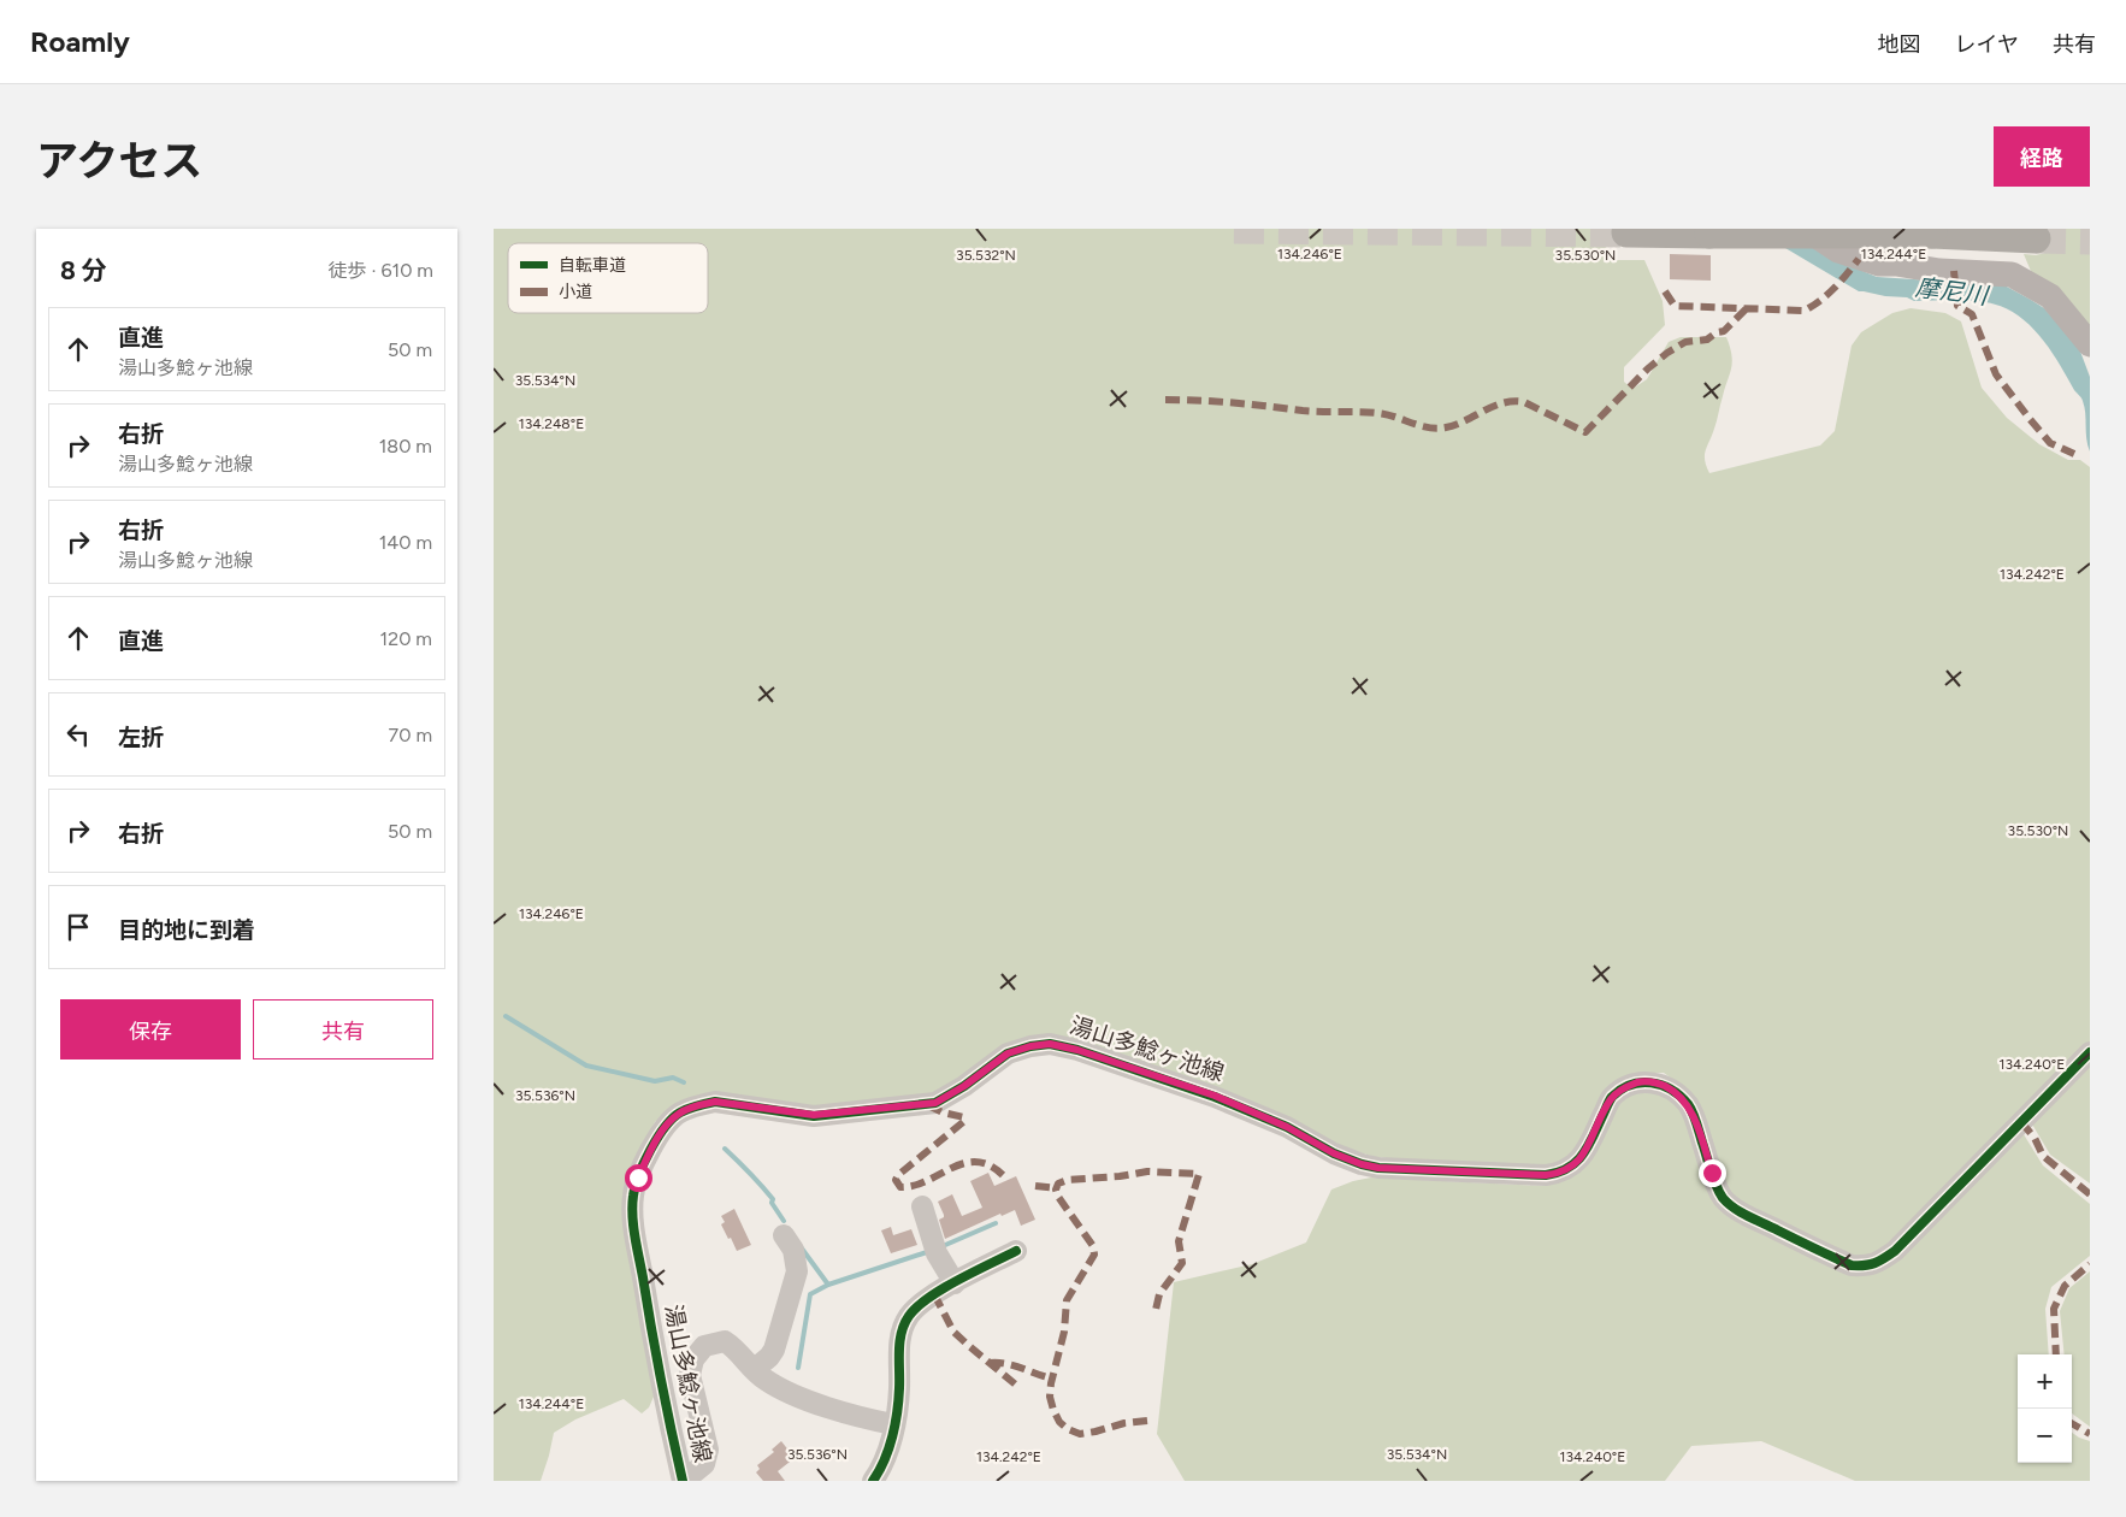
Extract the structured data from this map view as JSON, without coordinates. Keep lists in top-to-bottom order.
{
  "streets": {
    "street": ["湯山多鯰ヶ池線"]
  },
  "water": ["摩尼川"],
  "legend": ["自転車道", "小道"],
  "page": {
    "header": "Roamly",
    "nav": ["地図", "レイヤ", "共有"],
    "title": "アクセス",
    "buttons": [
      "経路",
      ["保存", "共有"]
    ],
    "heading": ["8 分", "徒歩 · 610 m"],
    "list": [
      ["直進", "湯山多鯰ヶ池線", "50 m"],
      ["右折", "湯山多鯰ヶ池線", "180 m"],
      ["右折", "湯山多鯰ヶ池線", "140 m"],
      ["直進", "120 m"],
      ["左折", "70 m"],
      ["右折", "50 m"],
      "目的地に到着"
    ],
    "map_buttons": ["+", "−"]
  },
  "coordinates": [
    "134.246°E",
    "134.244°E",
    "35.532°N",
    "35.530°N",
    "35.534°N",
    "134.248°E",
    "134.242°E",
    "134.240°E",
    "35.536°N"
  ]
}
